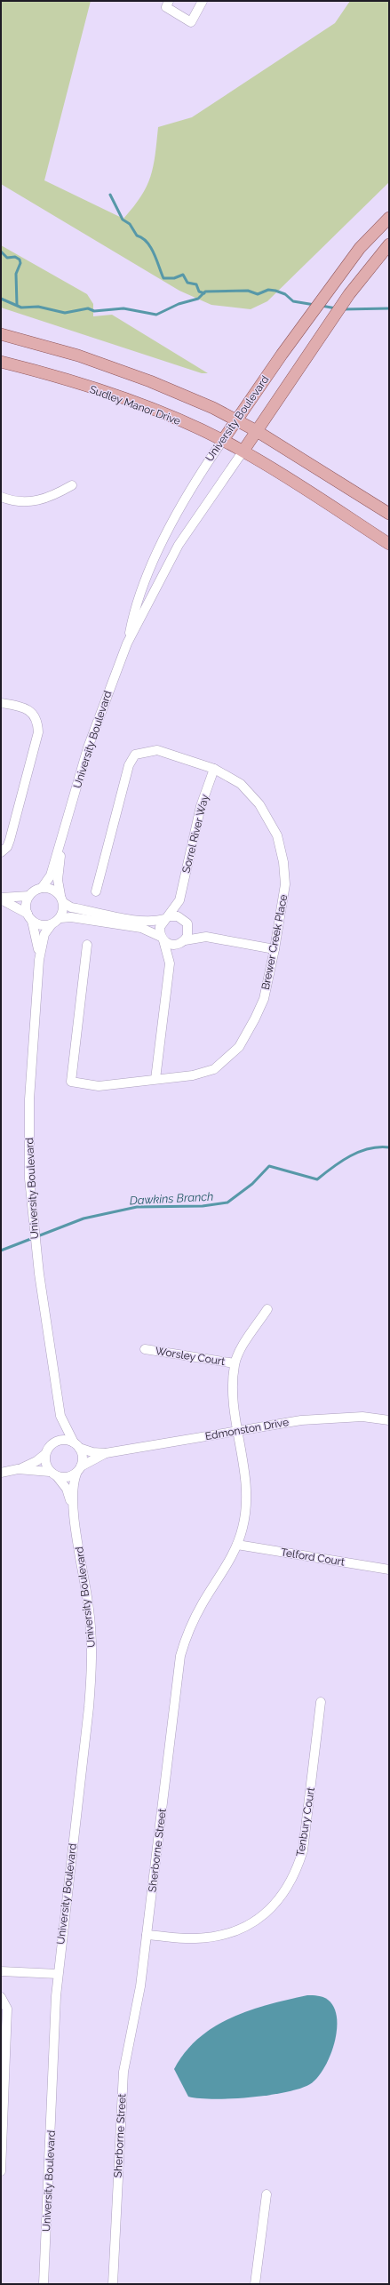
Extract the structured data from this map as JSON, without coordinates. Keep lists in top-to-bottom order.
{
  "streets": {
    "main road": ["Sudley Manor Drive", "University Boulevard"],
    "street": [
      "Sorrel River Way",
      "Brewer Creek Place",
      "Worsley Court",
      "Edmonston Drive",
      "Telford Court",
      "Tenbury Court",
      "Sherborne Street"
    ]
  },
  "crossings": [
    ["Sudley Manor Drive", "University Boulevard"],
    ["University Boulevard", "Edmonston Drive"],
    ["Sorrel River Way", "Brewer Creek Place"],
    ["Worsley Court", "Sherborne Street"],
    ["Edmonston Drive", "Sherborne Street"],
    ["Telford Court", "Sherborne Street"],
    ["Tenbury Court", "Sherborne Street"]
  ],
  "water": ["Dawkins Branch"]
}
